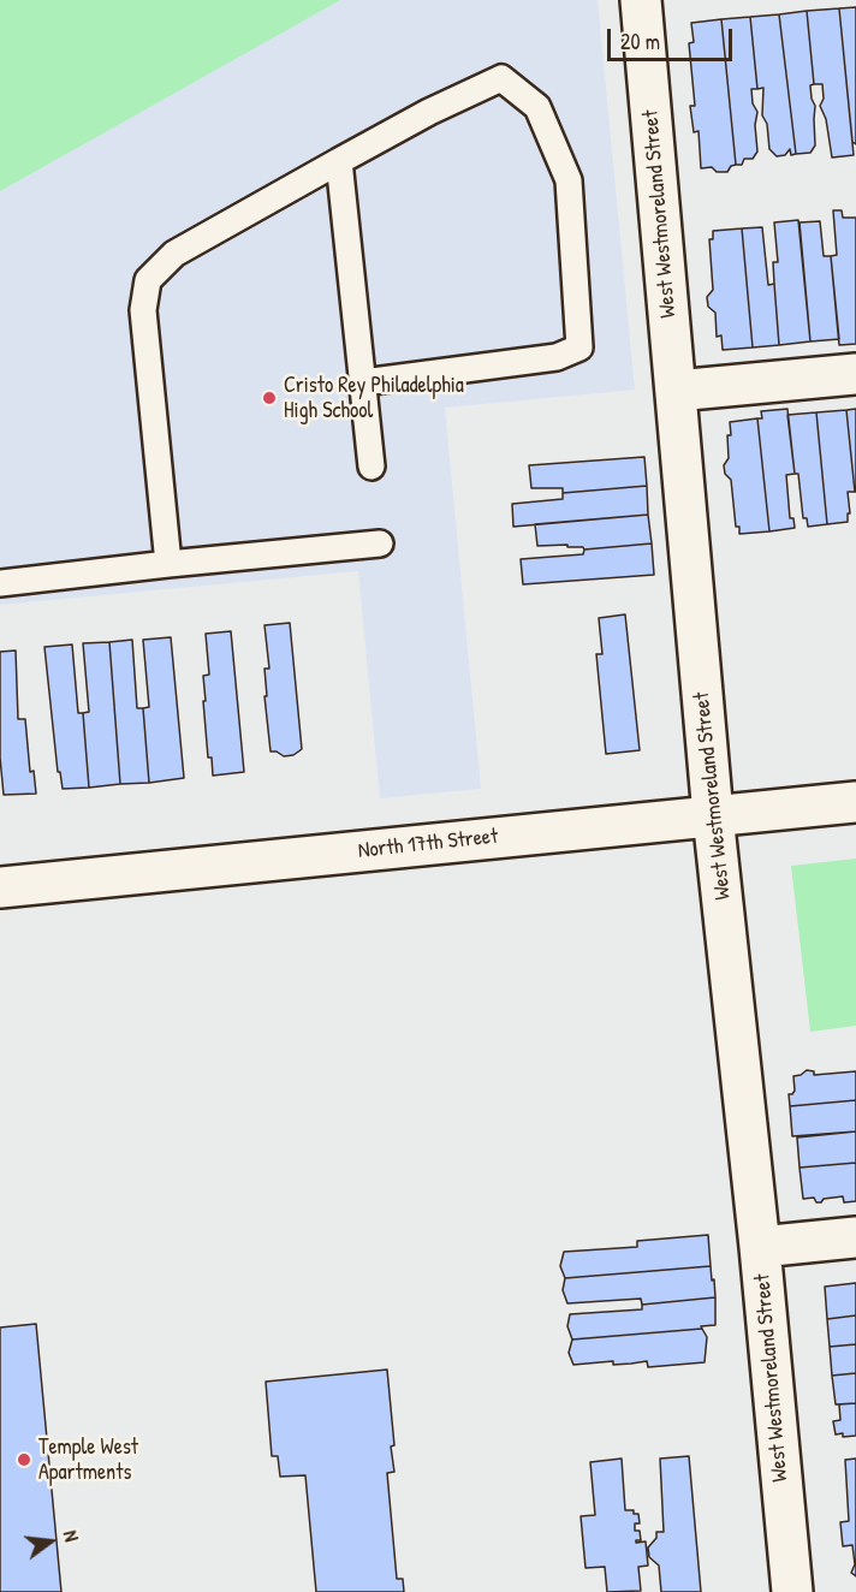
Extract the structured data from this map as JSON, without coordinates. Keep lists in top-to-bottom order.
{
  "streets": {
    "street": ["West Westmoreland Street", "North 17th Street"]
  },
  "crossings": [
    ["West Westmoreland Street", "North 17th Street"]
  ],
  "places": ["Cristo Rey Philadelphia High School", "Temple West Apartments"],
  "scale_bar": "20 m",
  "north": "right"
}
